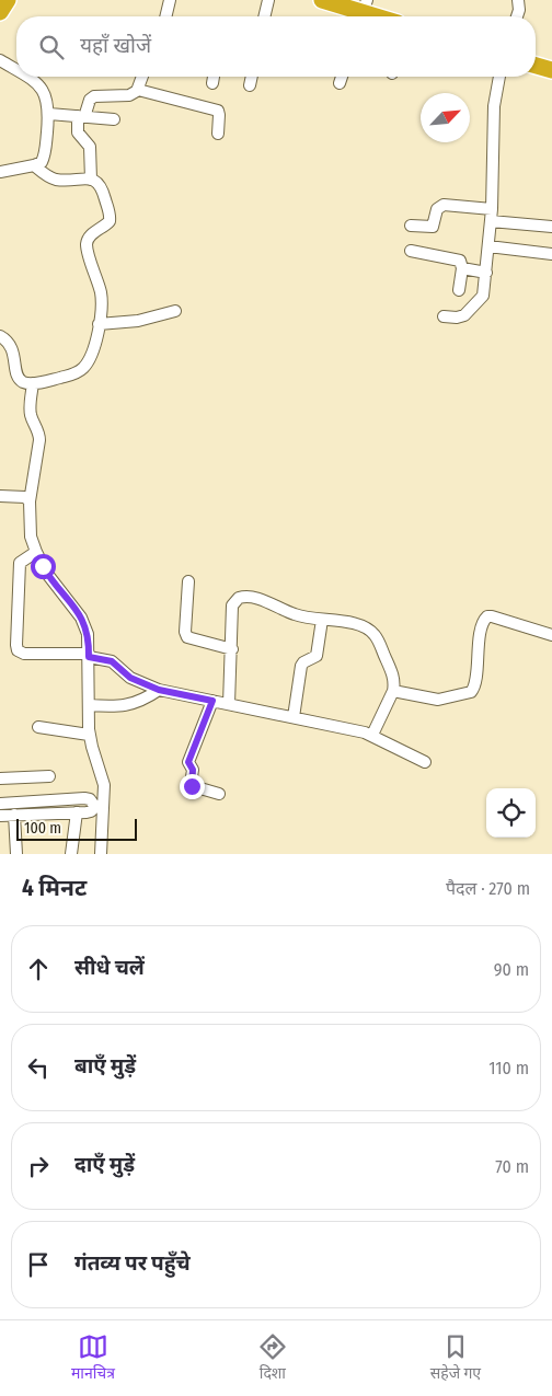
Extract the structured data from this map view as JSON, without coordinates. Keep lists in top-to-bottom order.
{
  "scale_bar": "100 m",
  "north": "top right",
  "page": {
    "search": "यहाँ खोजें",
    "scale": "100 m",
    "heading": ["4 मिनट", "पैदल · 270 m"],
    "list": [
      ["सीधे चलें", "90 m"],
      ["बाएँ मुड़ें", "110 m"],
      ["दाएँ मुड़ें", "70 m"],
      "गंतव्य पर पहुँचे"
    ],
    "nav": ["मानचित्र", "दिशा", "सहेजे गए"]
  }
}
